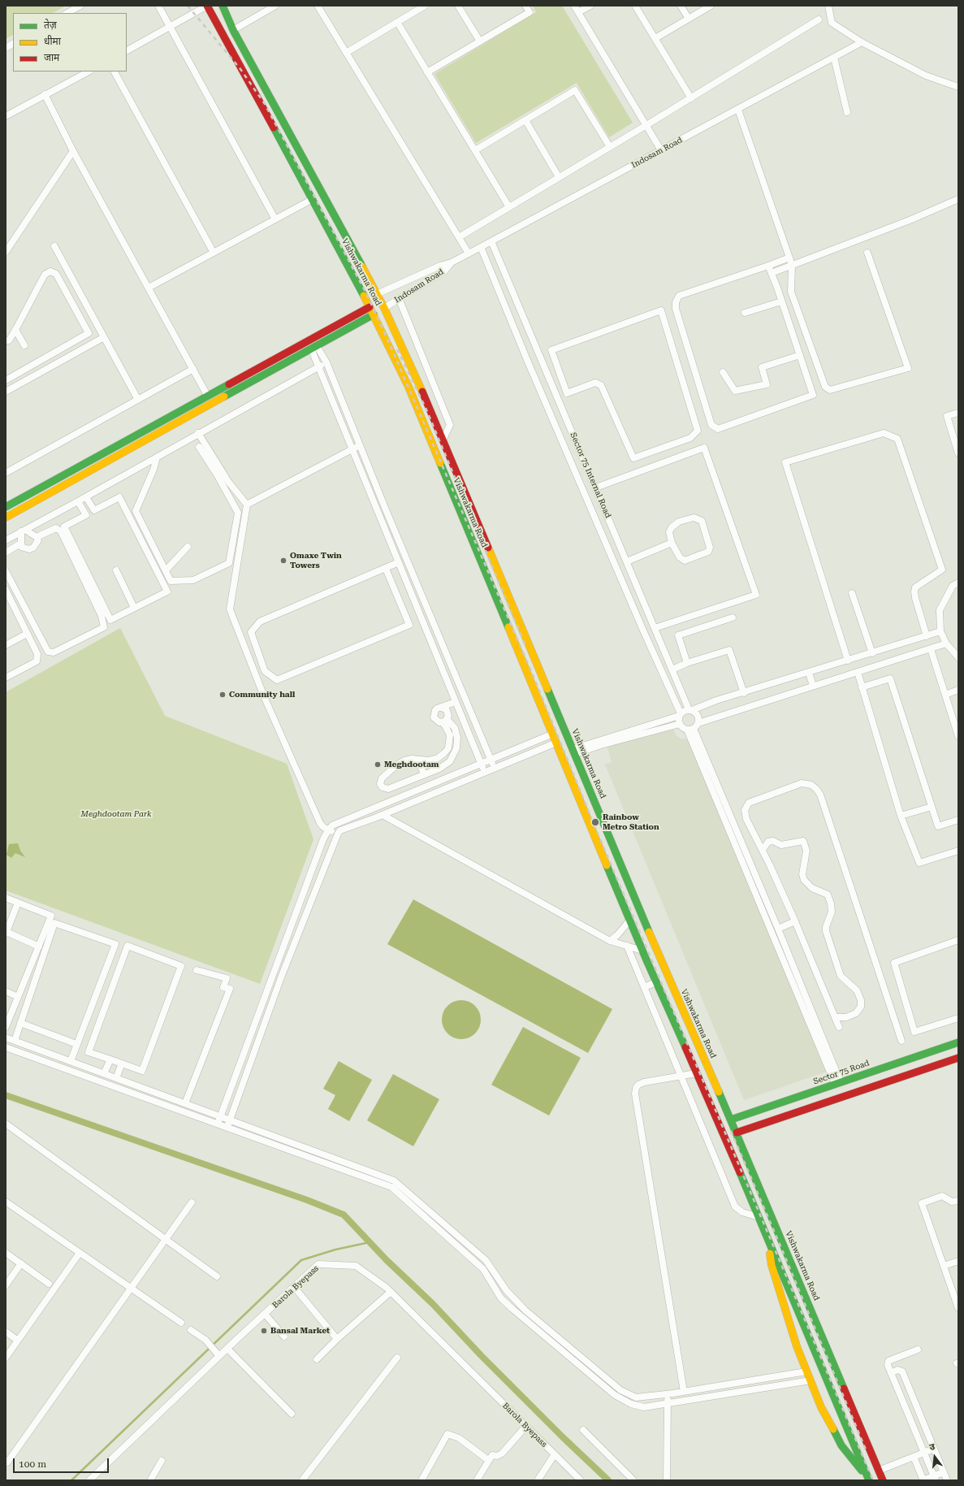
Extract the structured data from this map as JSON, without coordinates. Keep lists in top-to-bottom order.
{
  "streets": {
    "main road": ["Vishwakarma Road", "Sector 75 Road"],
    "street": ["Indosam Road", "Sector 75 Internal Road", "Barola Byepass"]
  },
  "crossings": [
    ["Indosam Road", "Vishwakarma Road"],
    ["Indosam Road", "Sector 75 Internal Road"],
    ["Vishwakarma Road", "Sector 75 Road"]
  ],
  "parks": ["Meghdootam Park"],
  "places": [
    "Omaxe Twin Towers",
    "Community hall",
    "Meghdootam",
    "Rainbow Metro Station",
    "Bansal Market"
  ],
  "legend": ["तेज़", "धीमा", "जाम"],
  "scale_bar": "100 m",
  "north": "top"
}
